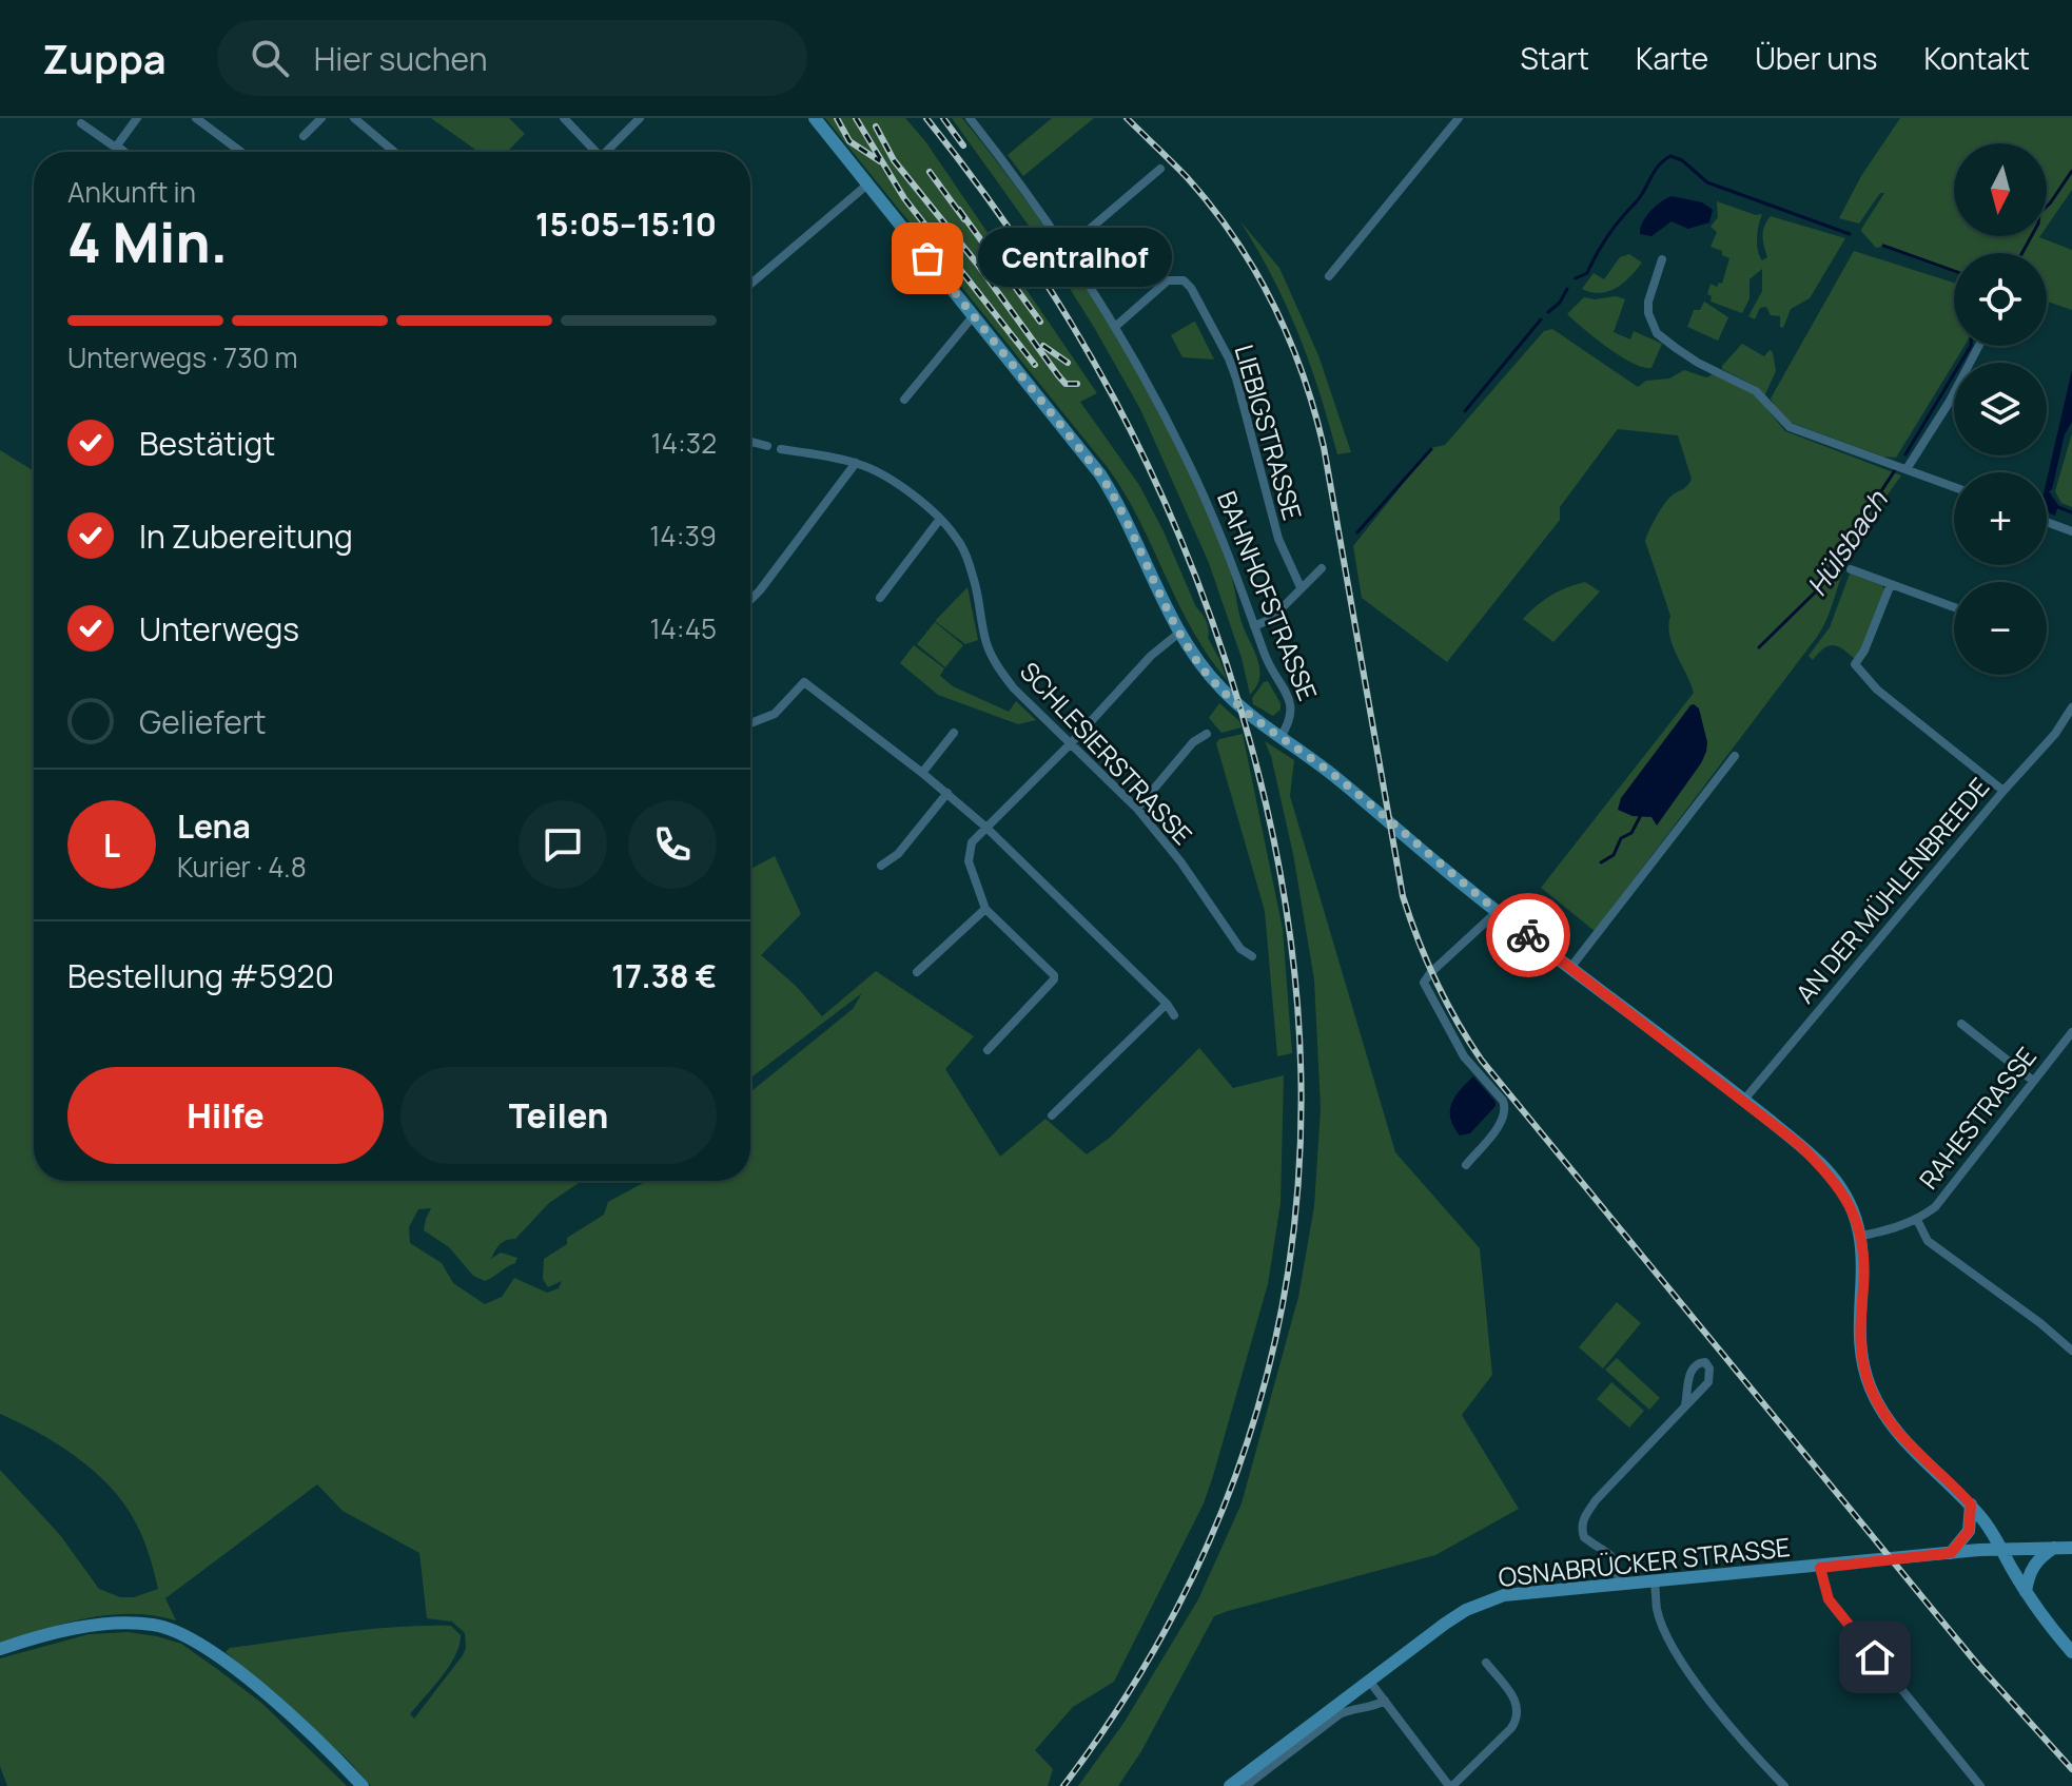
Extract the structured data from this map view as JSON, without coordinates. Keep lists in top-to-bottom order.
{
  "streets": {
    "street": [
      "LIEBIGSTRASSE",
      "BAHNHOFSTRASSE",
      "SCHLESIERSTRASSE",
      "AN DER MÜHLENBREEDE",
      "RAHESTRASSE",
      "OSNABRÜCKER STRASSE"
    ]
  },
  "crossings": [
    ["LIEBIGSTRASSE", "BAHNHOFSTRASSE"],
    ["BAHNHOFSTRASSE", "AN DER MÜHLENBREEDE"],
    ["BAHNHOFSTRASSE", "RAHESTRASSE"]
  ],
  "water": ["Hülsbach"],
  "places": ["Centralhof"],
  "north": "bottom",
  "page": {
    "header": "Zuppa",
    "search": "Hier suchen",
    "nav": [
      "Start",
      "Karte",
      "Über uns",
      "Kontakt"
    ],
    "map_buttons": ["+", "−"],
    "heading": ["4 Min.", "Ankunft in", "15:05–15:10"],
    "panel": [
      "Lena",
      "Kurier · 4.8",
      "Bestellung #5920",
      "17.38 €"
    ],
    "bubble": "Centralhof",
    "bar": "Unterwegs · 730 m",
    "list": [
      ["Bestätigt", "14:32"],
      ["In Zubereitung", "14:39"],
      ["Unterwegs", "14:45"],
      "Geliefert"
    ],
    "round": "L",
    "buttons": ["Hilfe", "Teilen"]
  }
}
